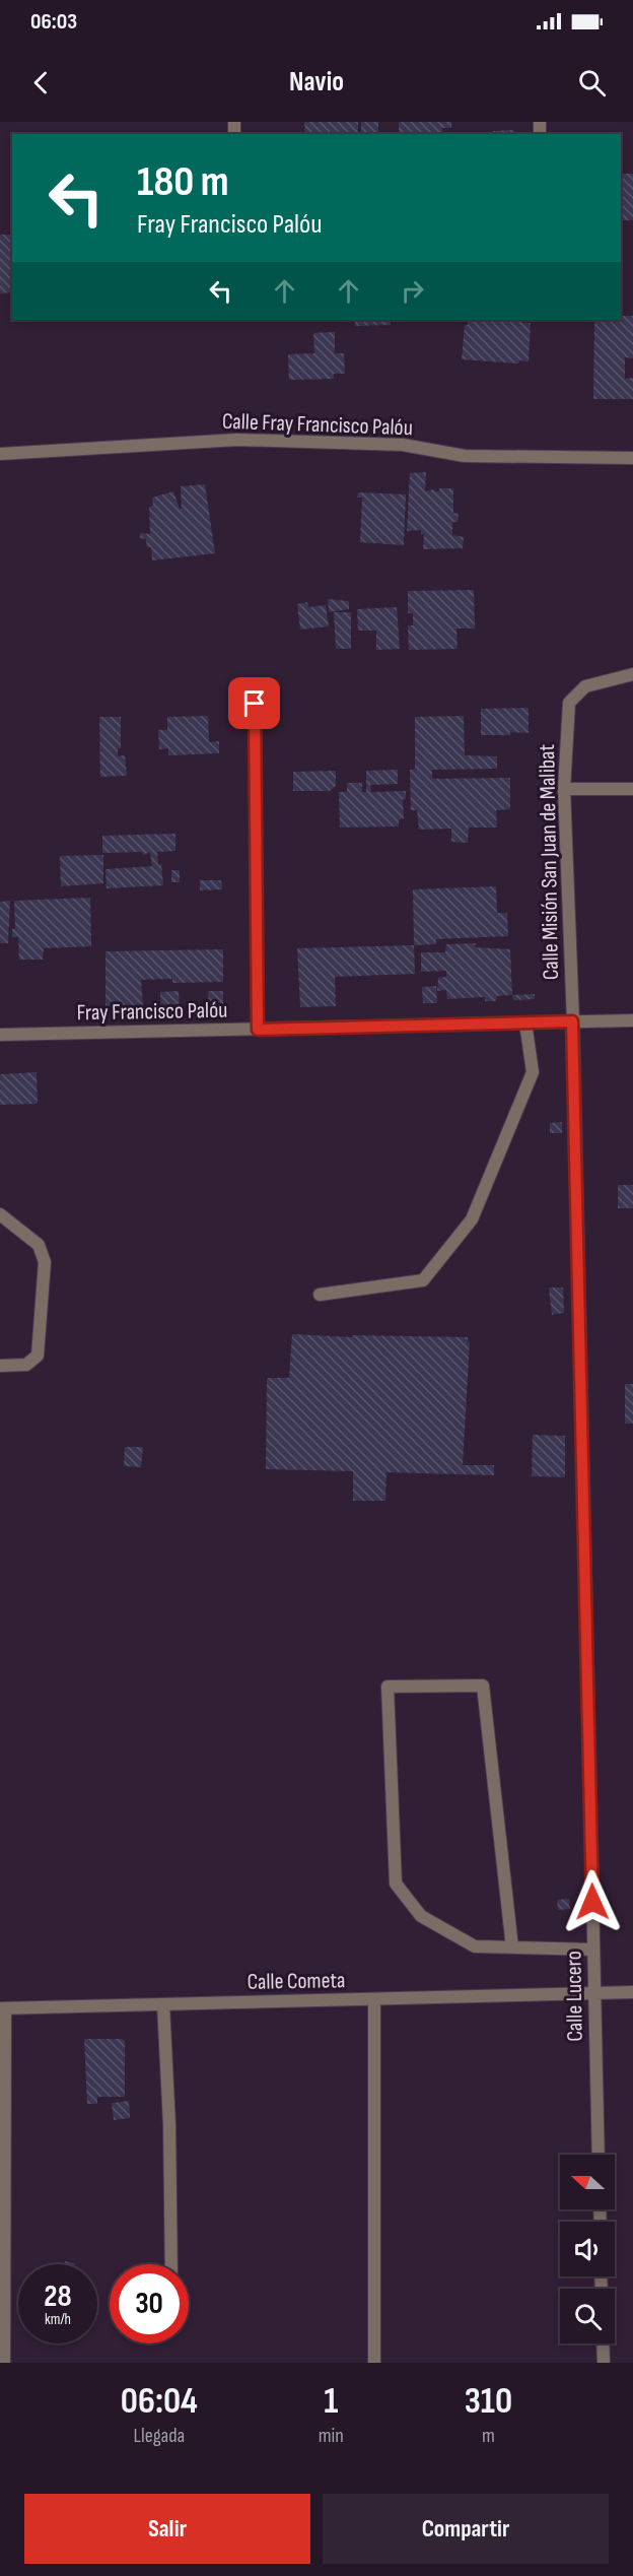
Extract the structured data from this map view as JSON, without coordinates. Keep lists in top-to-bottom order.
{
  "streets": {
    "street": [
      "Calle Fray Francisco Palóu",
      "Calle Misión San Juan de Malibat",
      "Fray Francisco Palóu",
      "Calle Cometa",
      "Calle Lucero"
    ]
  },
  "crossings": [
    ["Calle Misión San Juan de Malibat", "Fray Francisco Palóu"],
    ["Calle Misión San Juan de Malibat", "Calle Lucero"],
    ["Fray Francisco Palóu", "Calle Lucero"],
    ["Calle Cometa", "Calle Lucero"]
  ],
  "north": "left",
  "page": {
    "status": "06:03",
    "header": "Navio",
    "turn": ["180 m", "Fray Francisco Palóu"],
    "speed": "28 km/h",
    "limit": "30",
    "eta": [
      "06:04",
      "Llegada",
      "1",
      "min",
      "310",
      "m"
    ],
    "buttons": ["Salir", "Compartir"]
  }
}
